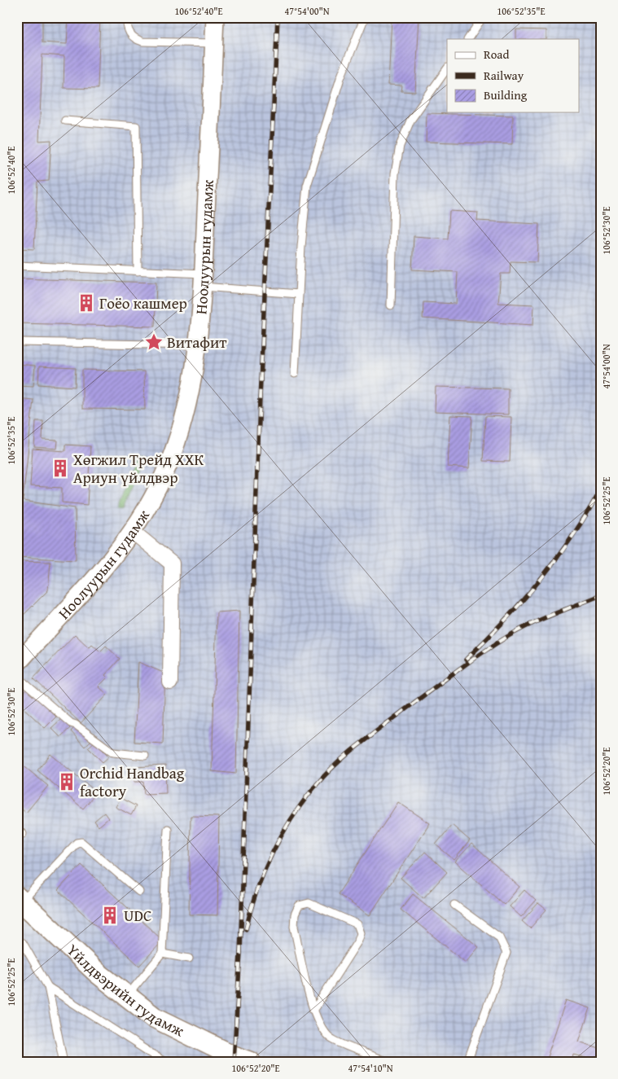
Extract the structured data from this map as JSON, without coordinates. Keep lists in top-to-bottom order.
{
  "streets": {
    "main road": ["Yйлдвэрийн гудамж"],
    "street": ["Ноолуурын гудамж"]
  },
  "places": {
    "building": [
      "Гоёо кашмер",
      "Хөгжил Трейд ХХК Ариун үйлдвэр",
      "Orchid Handbag factory",
      "UDC"
    ],
    "place": ["Витафит"]
  },
  "legend": ["Road", "Railway", "Building"],
  "coordinates": [
    "106°52'40\"E",
    "47°54'00\"N",
    "106°52'35\"E",
    "106°52'30\"E",
    "106°52'25\"E",
    "106°52'20\"E",
    "47°54'10\"N"
  ]
}
